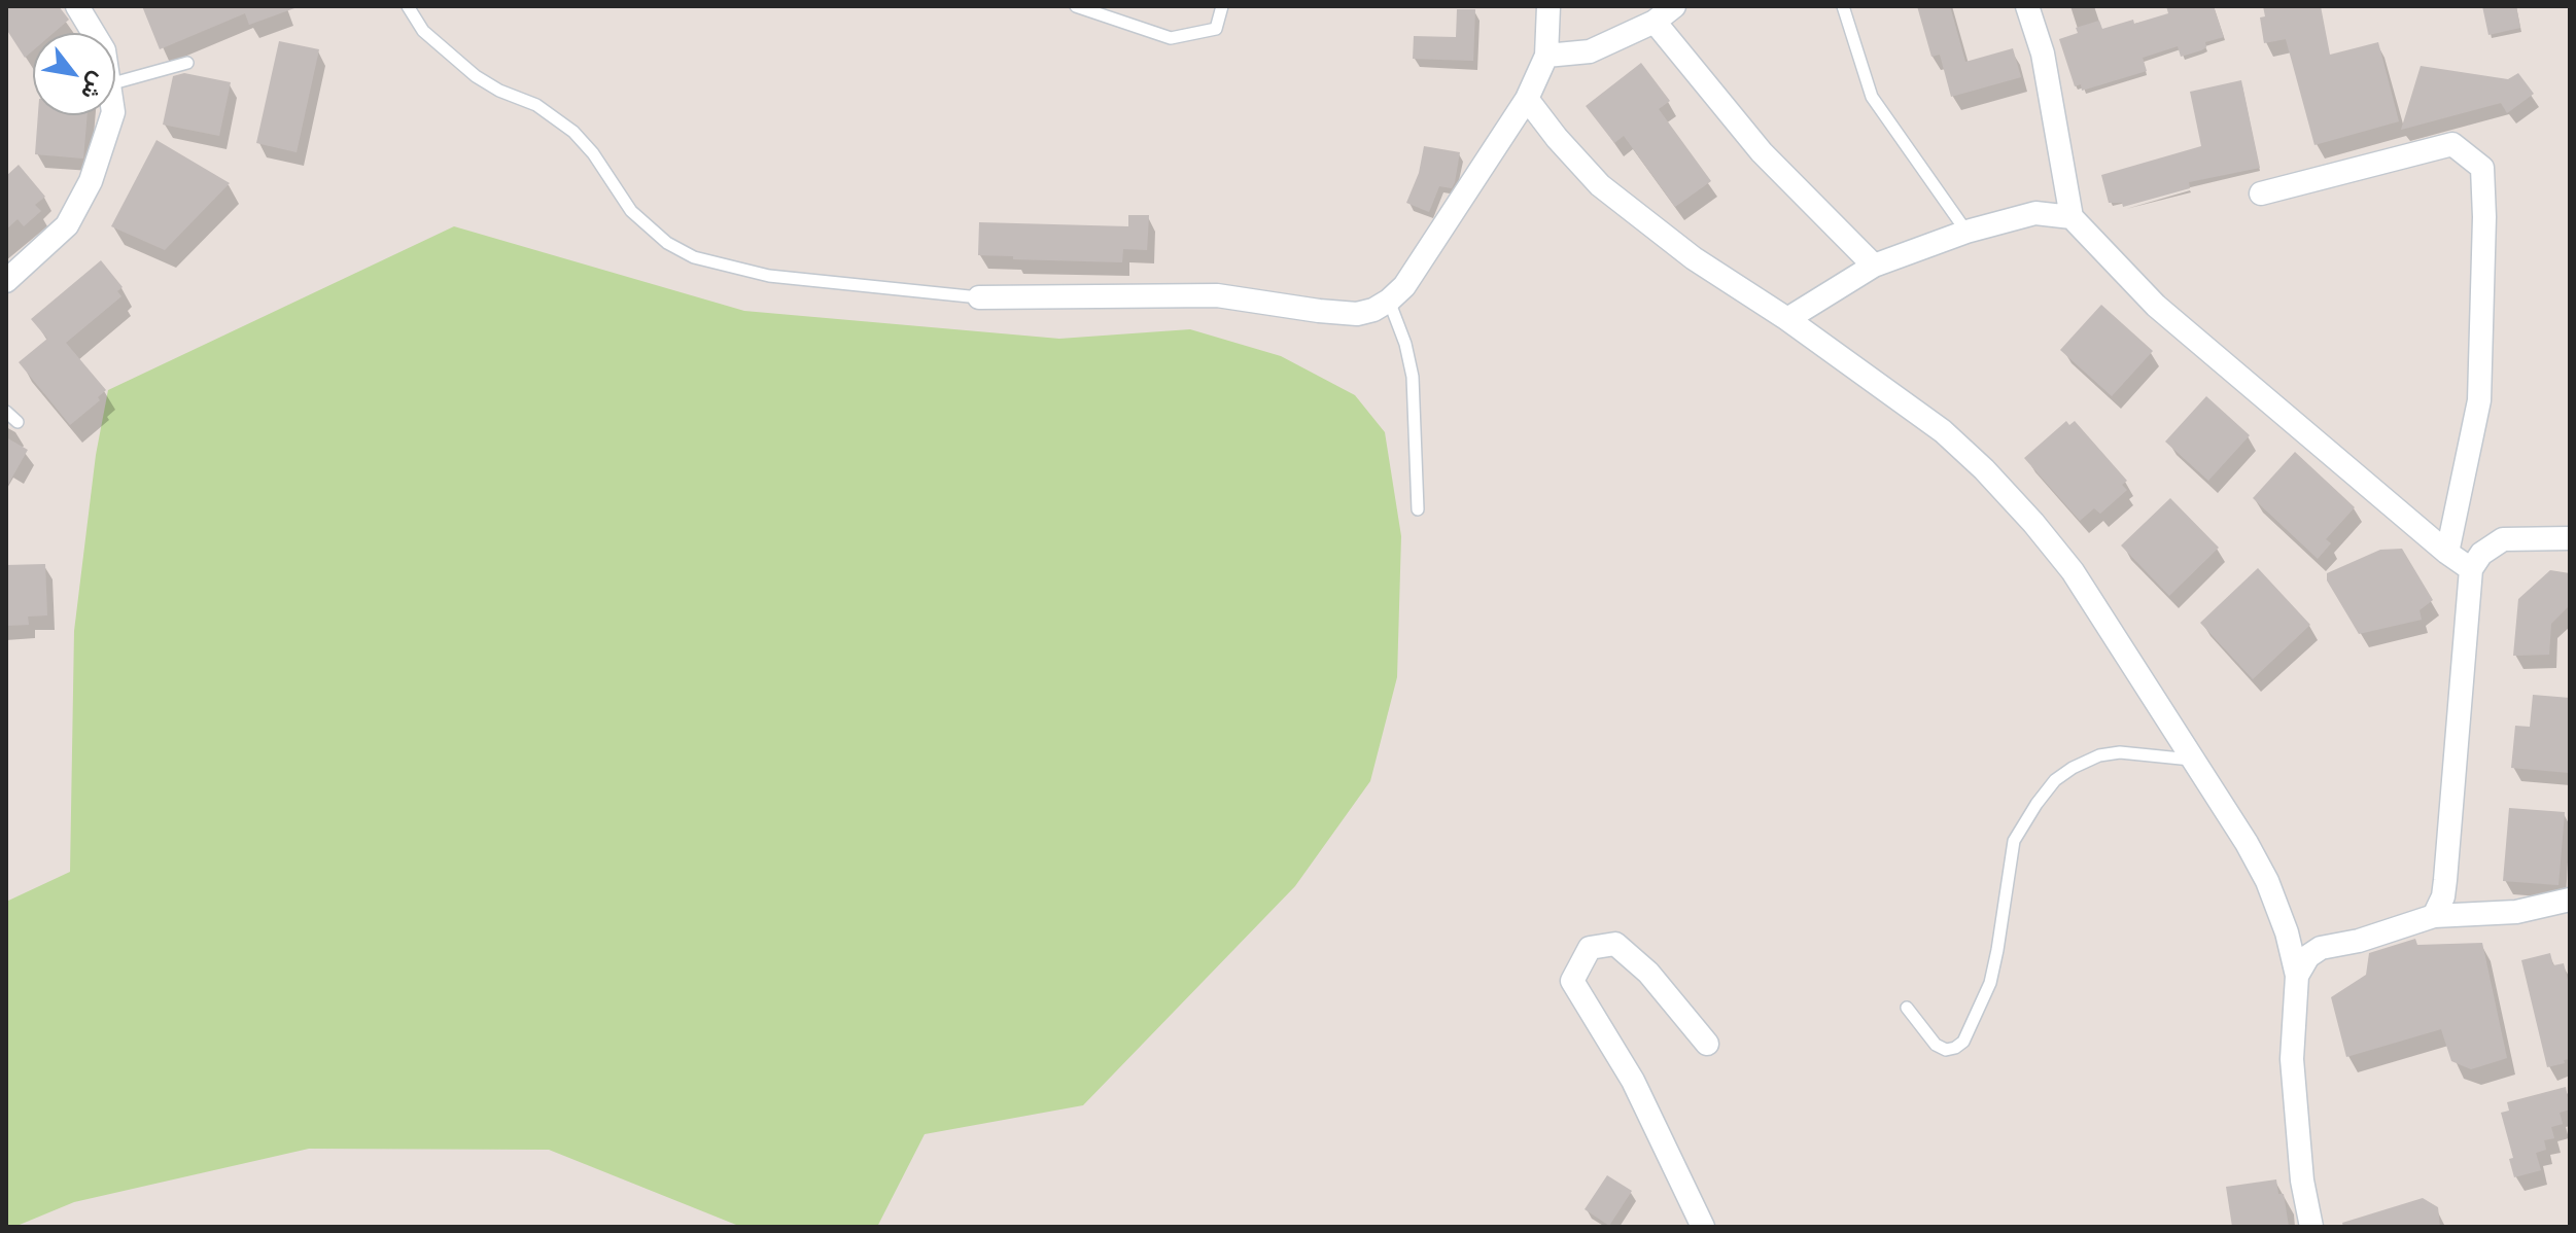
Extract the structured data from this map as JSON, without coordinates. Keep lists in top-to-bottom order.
{
  "north": "bottom right"
}
